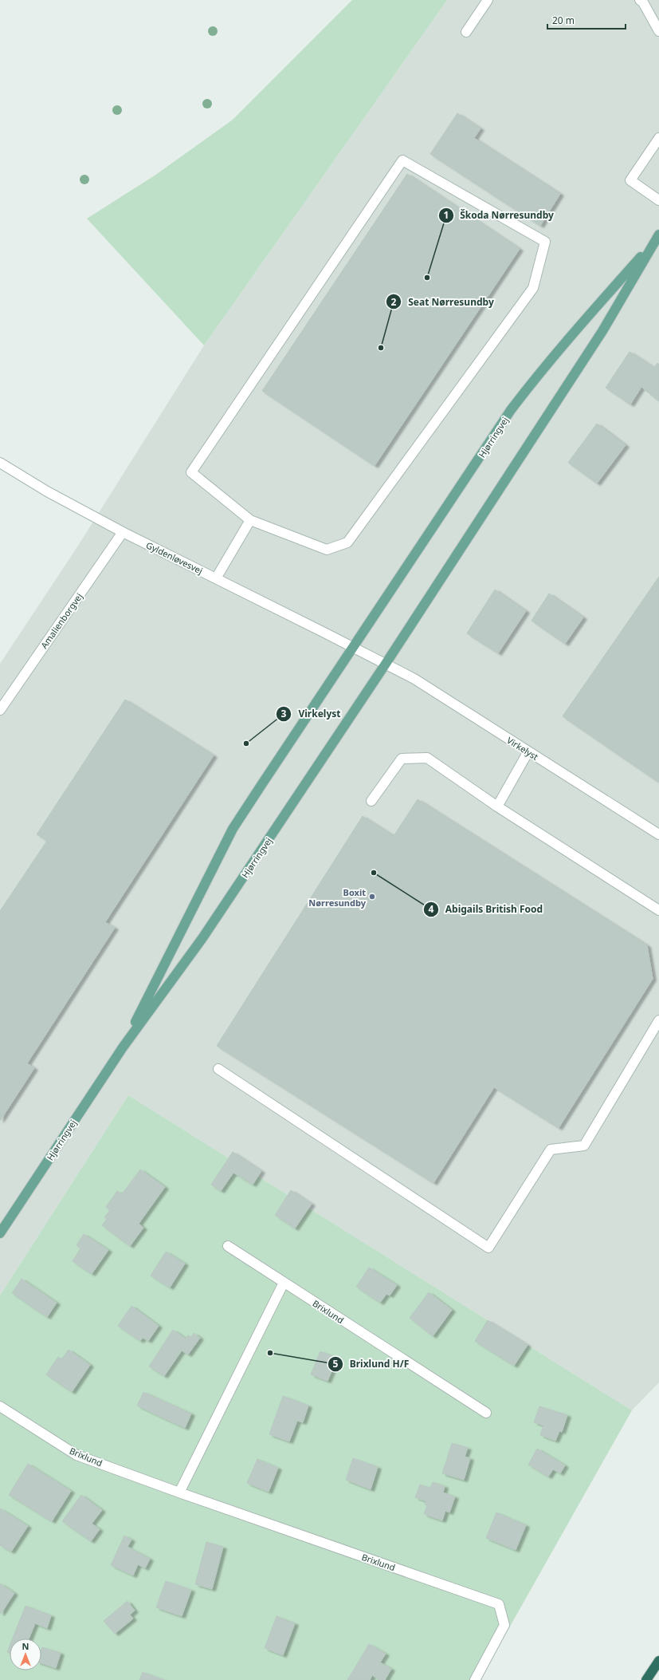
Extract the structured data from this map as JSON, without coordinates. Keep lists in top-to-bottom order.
{
  "streets": {
    "main road": ["Hjørringvej"],
    "street": [
      "Gyldenløvesvej",
      "Amalienborgvej",
      "Virkelyst",
      "Brixlund"
    ]
  },
  "crossings": [
    ["Hjørringvej", "Gyldenløvesvej"],
    ["Hjørringvej", "Virkelyst"],
    ["Gyldenløvesvej", "Amalienborgvej"]
  ],
  "places": [
    "Škoda Nørresundby",
    "Seat Nørresundby",
    "Virkelyst",
    "Abigails British Food",
    "Boxit Nørresundby",
    "Brixlund H/F"
  ],
  "scale_bar": "20 m",
  "north": "top"
}
